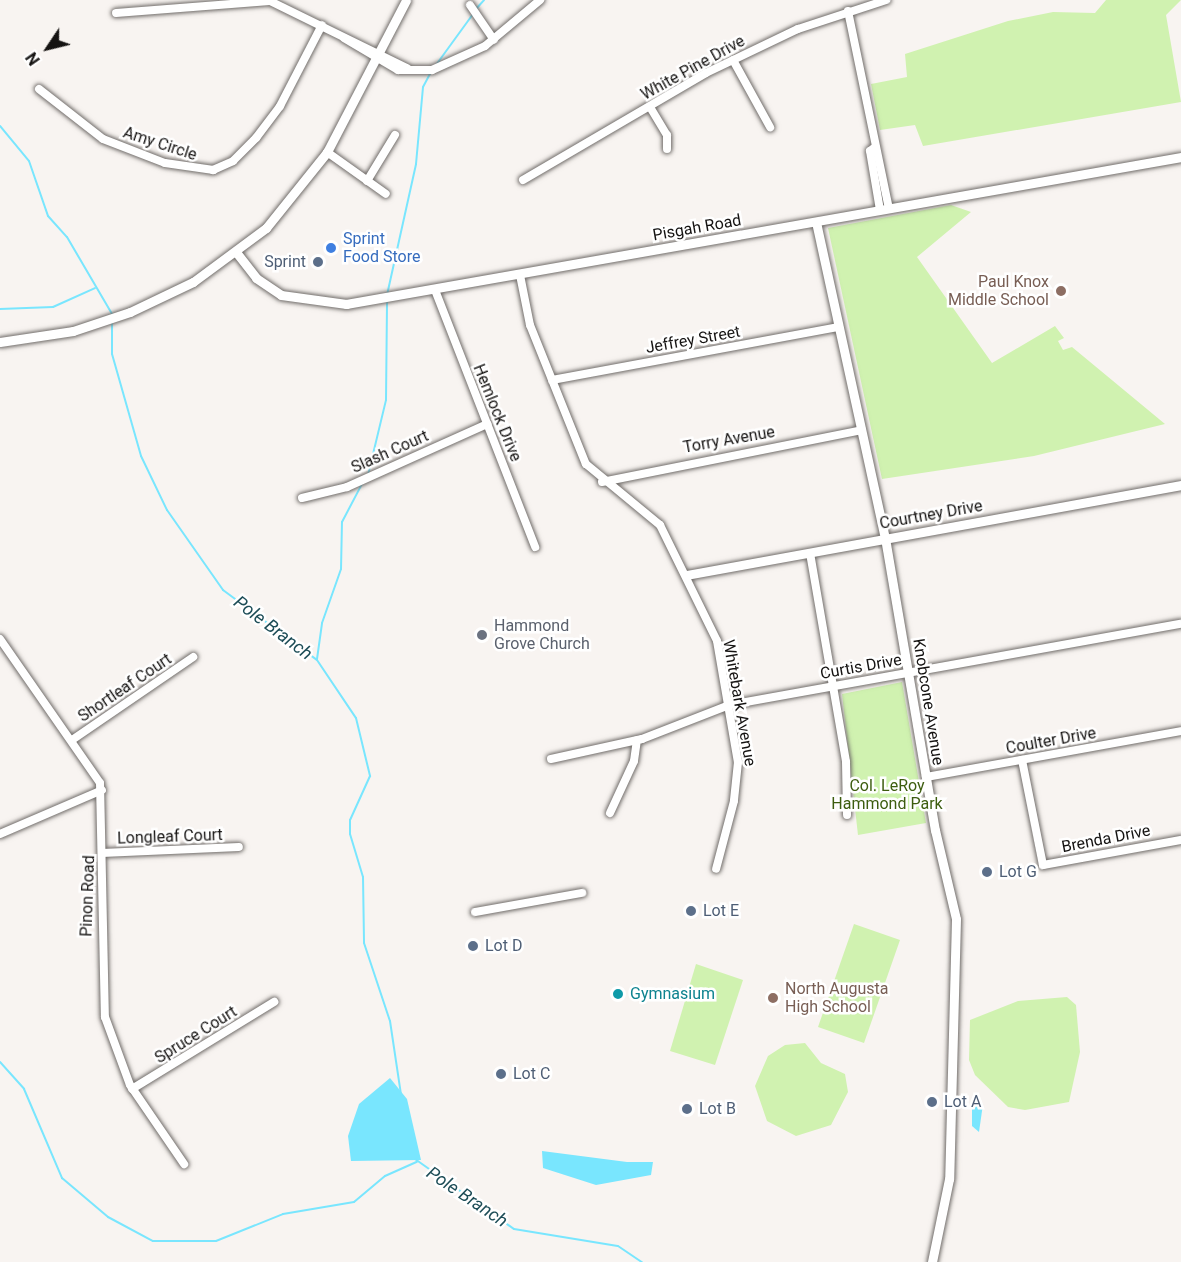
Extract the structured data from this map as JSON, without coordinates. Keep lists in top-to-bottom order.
{
  "streets": {
    "street": [
      "White Pine Drive",
      "Amy Circle",
      "Pisgah Road",
      "Jeffrey Street",
      "Hemlock Drive",
      "Torry Avenue",
      "Slash Court",
      "Courtney Drive",
      "Curtis Drive",
      "Shortleaf Court",
      "Knobcone Avenue",
      "Whitebark Avenue",
      "Coulter Drive",
      "Longleaf Court",
      "Brenda Drive",
      "Pinon Road",
      "Spruce Court"
    ]
  },
  "crossings": [
    ["Pisgah Road", "Hemlock Drive"],
    ["Pisgah Road", "Knobcone Avenue"],
    ["Pisgah Road", "Whitebark Avenue"],
    ["Jeffrey Street", "Knobcone Avenue"],
    ["Jeffrey Street", "Whitebark Avenue"],
    ["Hemlock Drive", "Slash Court"],
    ["Torry Avenue", "Knobcone Avenue"],
    ["Torry Avenue", "Whitebark Avenue"],
    ["Courtney Drive", "Knobcone Avenue"],
    ["Courtney Drive", "Whitebark Avenue"],
    ["Curtis Drive", "Knobcone Avenue"],
    ["Curtis Drive", "Whitebark Avenue"],
    ["Knobcone Avenue", "Coulter Drive"],
    ["Coulter Drive", "Brenda Drive"],
    ["Longleaf Court", "Pinon Road"],
    ["Pinon Road", "Spruce Court"]
  ],
  "water": ["Pole Branch"],
  "parks": ["Col. LeRoy Hammond Park"],
  "places": [
    "Sprint Food Store",
    "Sprint",
    "Paul Knox Middle School",
    "Hammond Grove Church",
    "Lot G",
    "Lot E",
    "Lot D",
    "Gymnasium",
    "North Augusta High School",
    "Lot C",
    "Lot A",
    "Lot B"
  ],
  "north": "bottom left"
}
